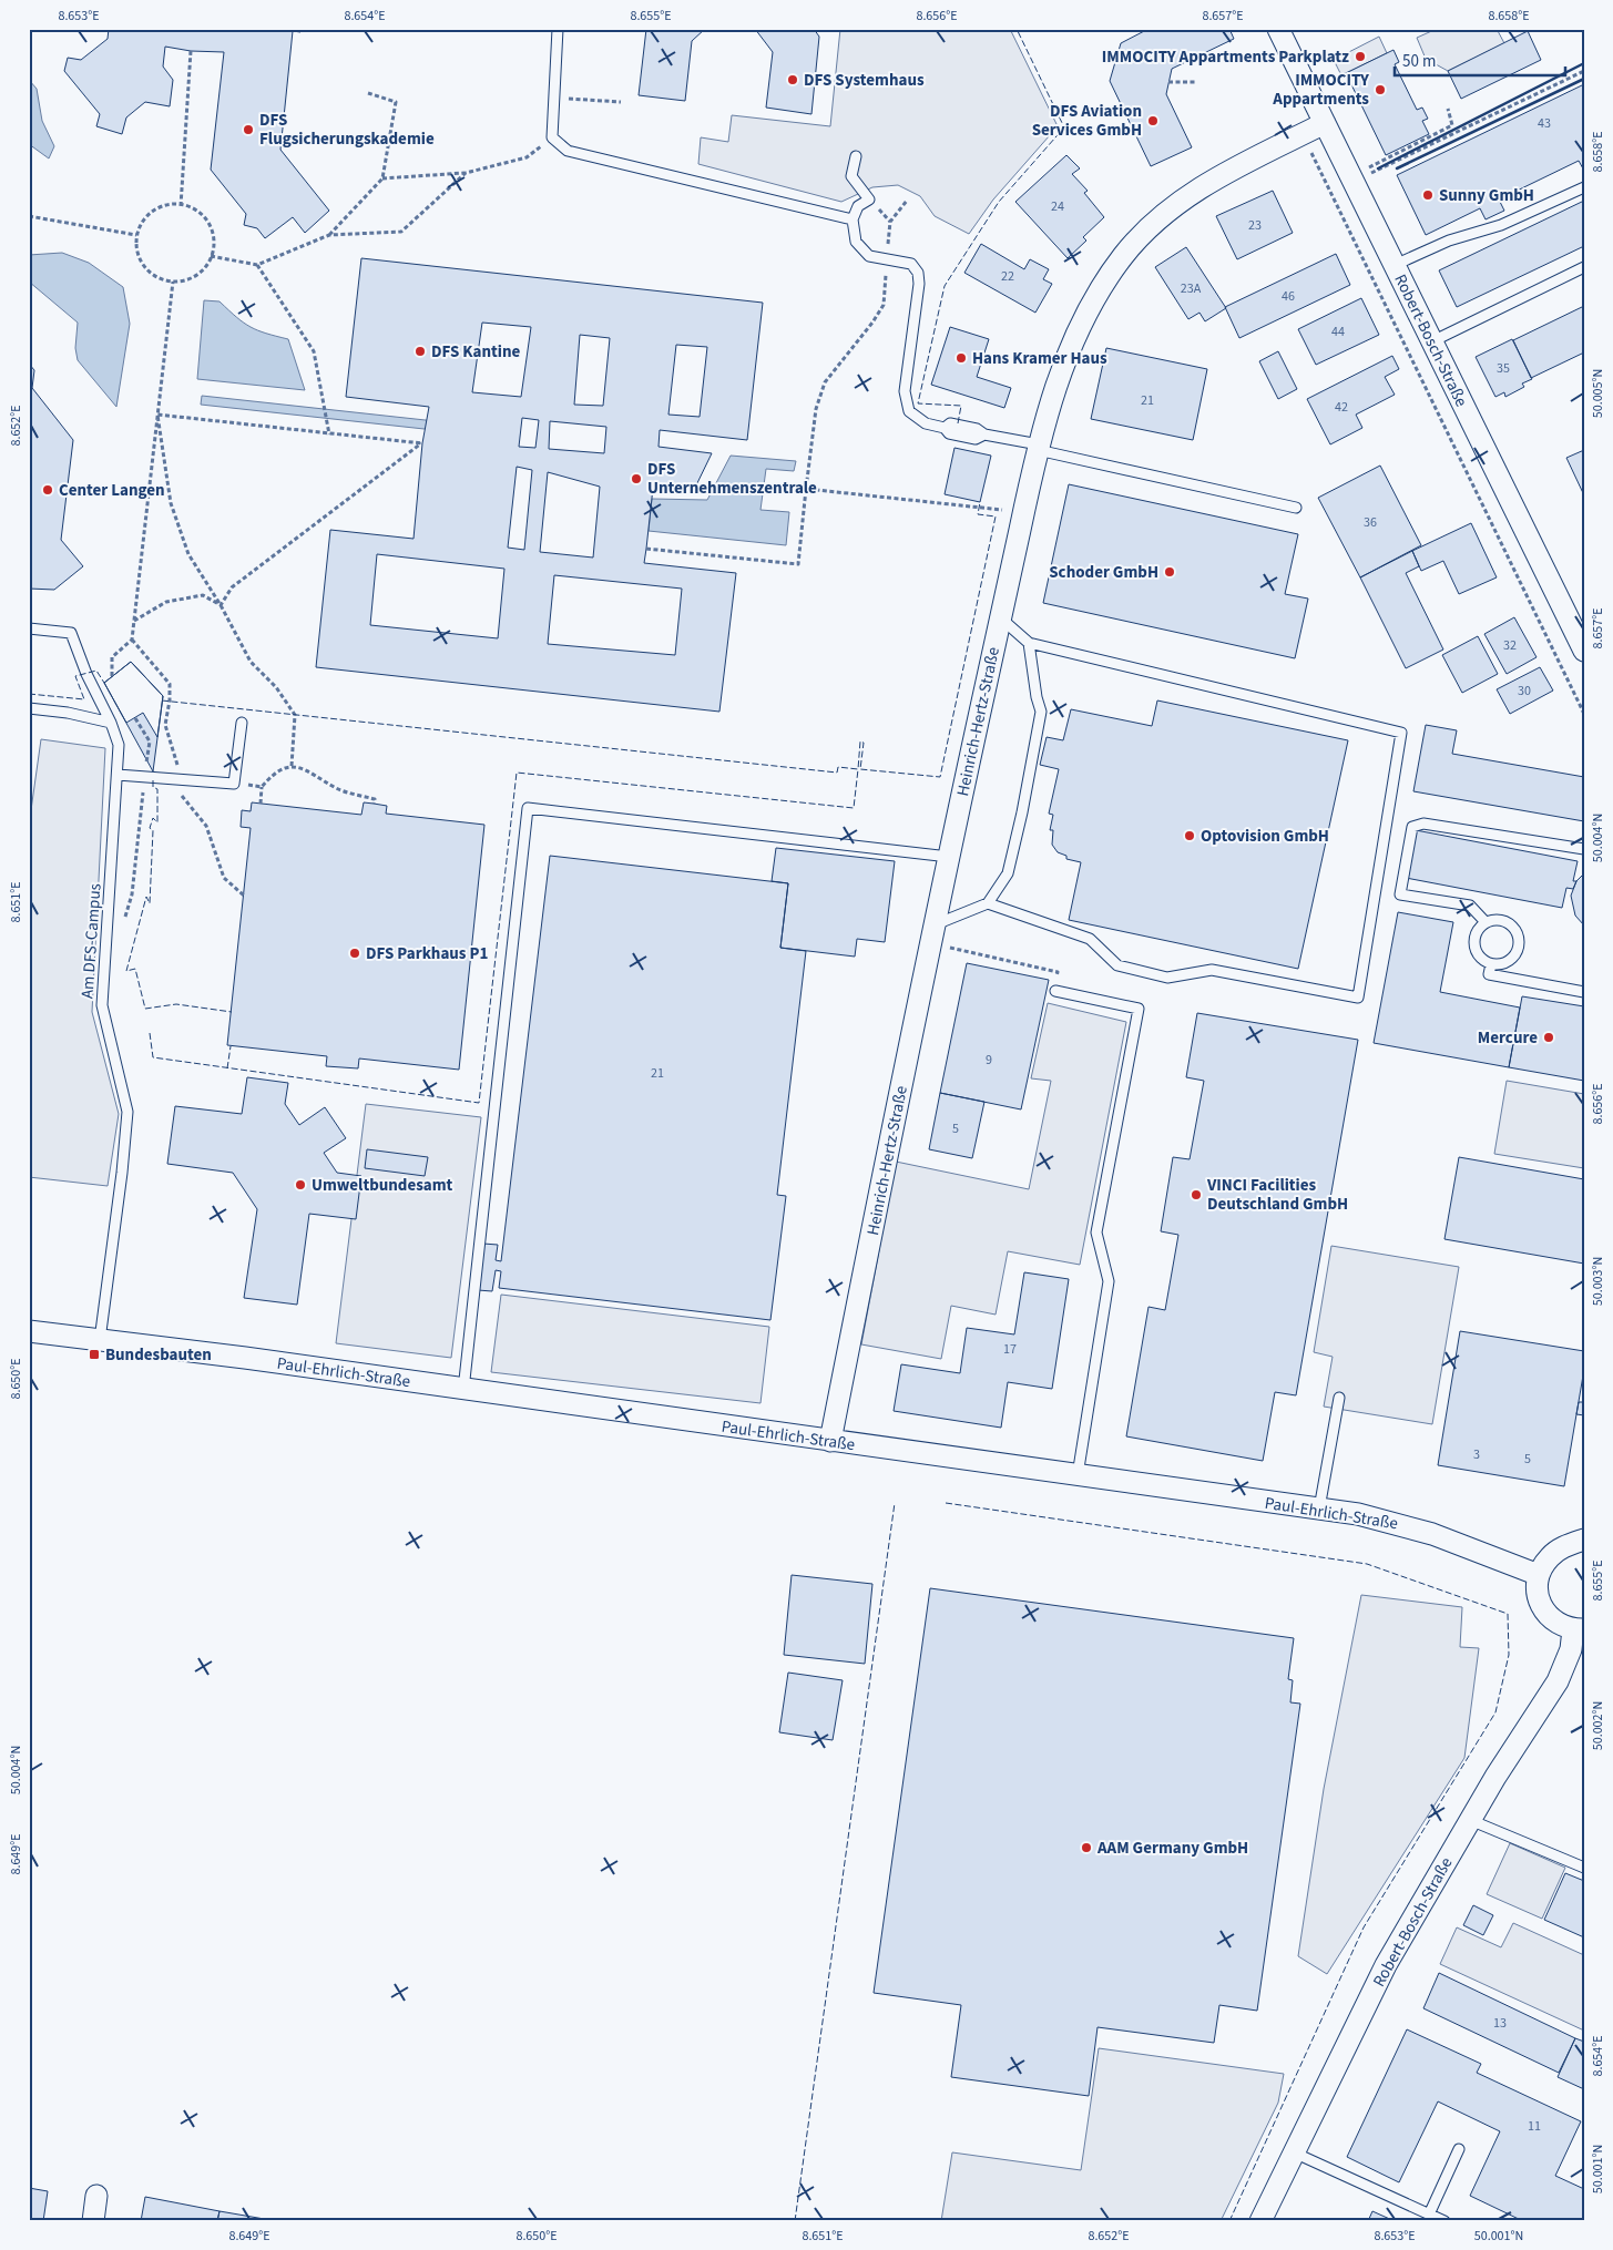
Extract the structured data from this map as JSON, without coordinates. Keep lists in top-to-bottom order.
{
  "streets": {
    "street": ["Robert-Bosch-Straße", "Heinrich-Hertz-Straße", "Paul-Ehrlich-Straße"],
    "lane": ["Am DFS-Campus"]
  },
  "crossings": [
    ["Robert-Bosch-Straße", "Heinrich-Hertz-Straße"],
    ["Heinrich-Hertz-Straße", "Paul-Ehrlich-Straße"],
    ["Am DFS-Campus", "Paul-Ehrlich-Straße"]
  ],
  "places": {
    "other": [
      "IMMOCITY Appartments Parkplatz",
      "DFS Systemhaus",
      "IMMOCITY Appartments",
      "DFS Aviation Services GmbH",
      "DFS Flugsicherungskademie",
      "Sunny GmbH",
      "DFS Kantine",
      "Hans Kramer Haus",
      "DFS Unternehmenszentrale",
      "Center Langen",
      "Schoder GmbH",
      "Optovision GmbH",
      "DFS Parkhaus P1",
      "Mercure",
      "Umweltbundesamt",
      "VINCI Facilities Deutschland GmbH",
      "AAM Germany GmbH"
    ],
    "transit": ["Bundesbauten"]
  },
  "house_numbers": [
    "43",
    "24",
    "23",
    "22",
    "23A",
    "46",
    "44",
    "35",
    "21",
    "42",
    "36",
    "32",
    "30",
    "9",
    "21",
    "5",
    "17",
    "3",
    "5",
    "13",
    "11"
  ],
  "scale_bar": "50 m",
  "coordinates": [
    "8.653°E",
    "8.654°E",
    "8.655°E",
    "8.656°E",
    "8.657°E",
    "8.658°E",
    "50.005°N",
    "8.652°E",
    "50.004°N",
    "8.651°E",
    "50.003°N",
    "8.650°E",
    "50.002°N",
    "8.649°E",
    "50.001°N"
  ]
}
